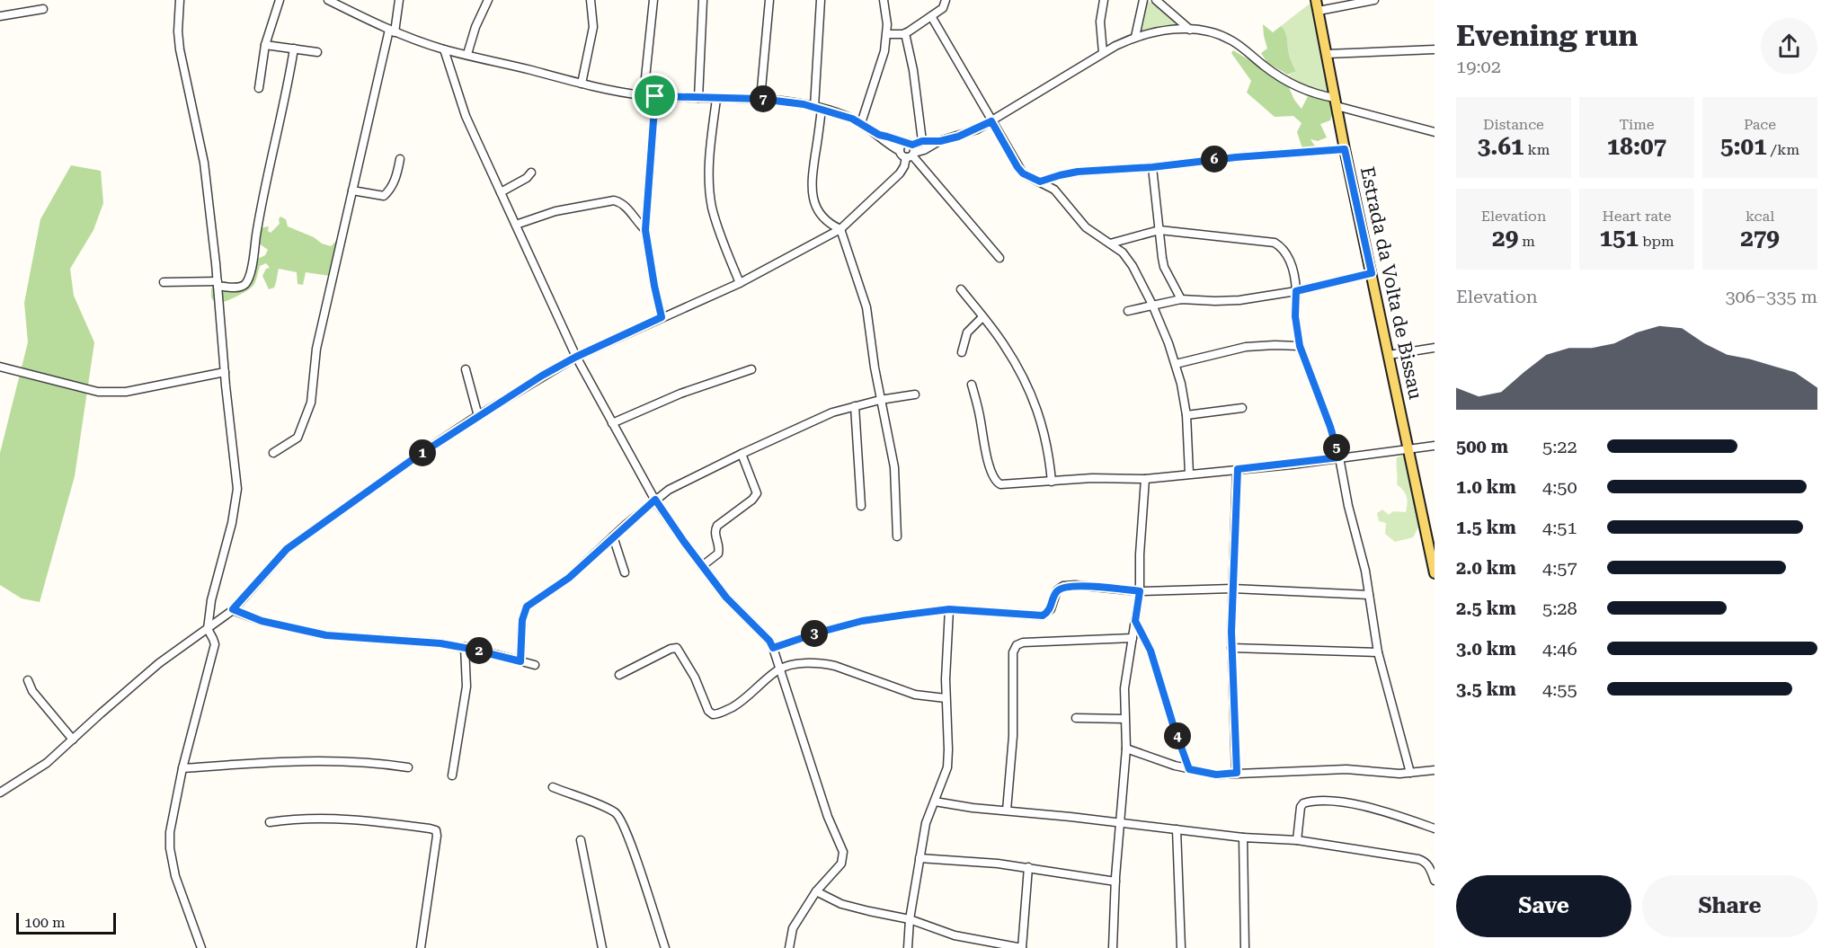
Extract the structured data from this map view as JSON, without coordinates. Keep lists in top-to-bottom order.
{
  "streets": {
    "main road": ["Estrada da Volta de Bissau"]
  },
  "scale_bar": "100 m",
  "page": {
    "heading": ["Evening run", "19:02"],
    "pins": [
      "7",
      "6",
      "5",
      "1",
      "3",
      "2",
      "4"
    ],
    "stats": [
      ["Distance", "3.61 km"],
      ["Time", "18:07"],
      ["Pace", "5:01 /km"],
      ["Elevation", "29 m"],
      ["Heart rate", "151 bpm"],
      ["kcal", "279"]
    ],
    "chart": ["Elevation", "306–335 m"],
    "list": [
      {
        "name": "500 m",
        "note": "5:22"
      },
      {
        "name": "1.0 km",
        "note": "4:50"
      },
      {
        "name": "1.5 km",
        "note": "4:51"
      },
      {
        "name": "2.0 km",
        "note": "4:57"
      },
      {
        "name": "2.5 km",
        "note": "5:28"
      },
      {
        "name": "3.0 km",
        "note": "4:46"
      },
      {
        "name": "3.5 km",
        "note": "4:55"
      }
    ],
    "buttons": ["Save", "Share"],
    "scale": "100 m"
  }
}
